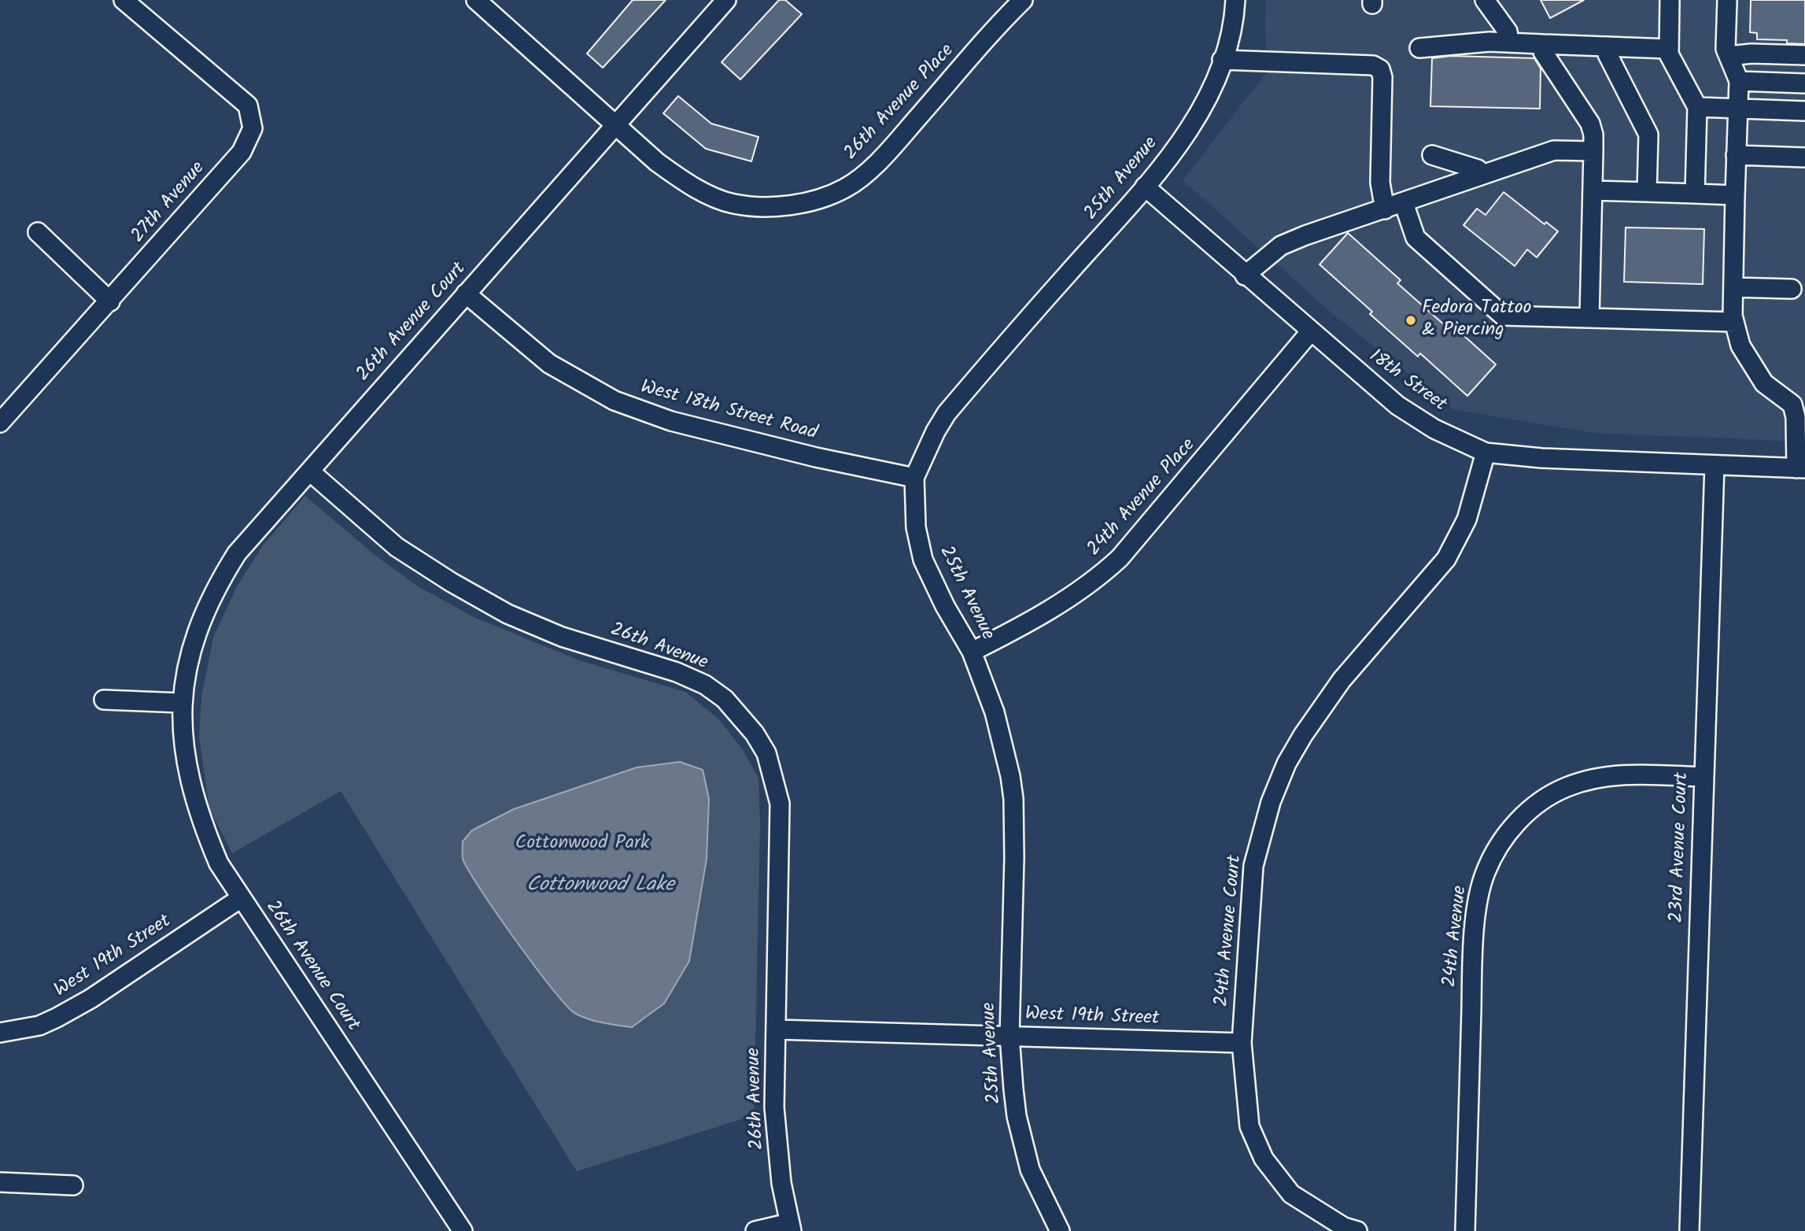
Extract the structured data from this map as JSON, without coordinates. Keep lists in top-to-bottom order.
{
  "streets": {
    "street": [
      "26th Avenue Place",
      "25th Avenue",
      "27th Avenue",
      "26th Avenue Court",
      "18th Street",
      "West 18th Street Road",
      "24th Avenue Place",
      "26th Avenue",
      "23rd Avenue Court",
      "24th Avenue Court",
      "24th Avenue",
      "West 19th Street"
    ]
  },
  "crossings": [
    ["26th Avenue Place", "26th Avenue Court"],
    ["25th Avenue", "18th Street"],
    ["25th Avenue", "West 18th Street Road"],
    ["25th Avenue", "24th Avenue Place"],
    ["25th Avenue", "West 19th Street"],
    ["26th Avenue Court", "West 18th Street Road"],
    ["26th Avenue Court", "26th Avenue"],
    ["26th Avenue Court", "West 19th Street"],
    ["18th Street", "24th Avenue Place"],
    ["18th Street", "23rd Avenue Court"],
    ["18th Street", "24th Avenue Court"],
    ["26th Avenue", "West 19th Street"],
    ["23rd Avenue Court", "24th Avenue"],
    ["24th Avenue Court", "West 19th Street"]
  ],
  "water": ["Cottonwood Lake"],
  "parks": ["Cottonwood Park"],
  "places": ["Fedora Tattoo & Piercing"]
}
